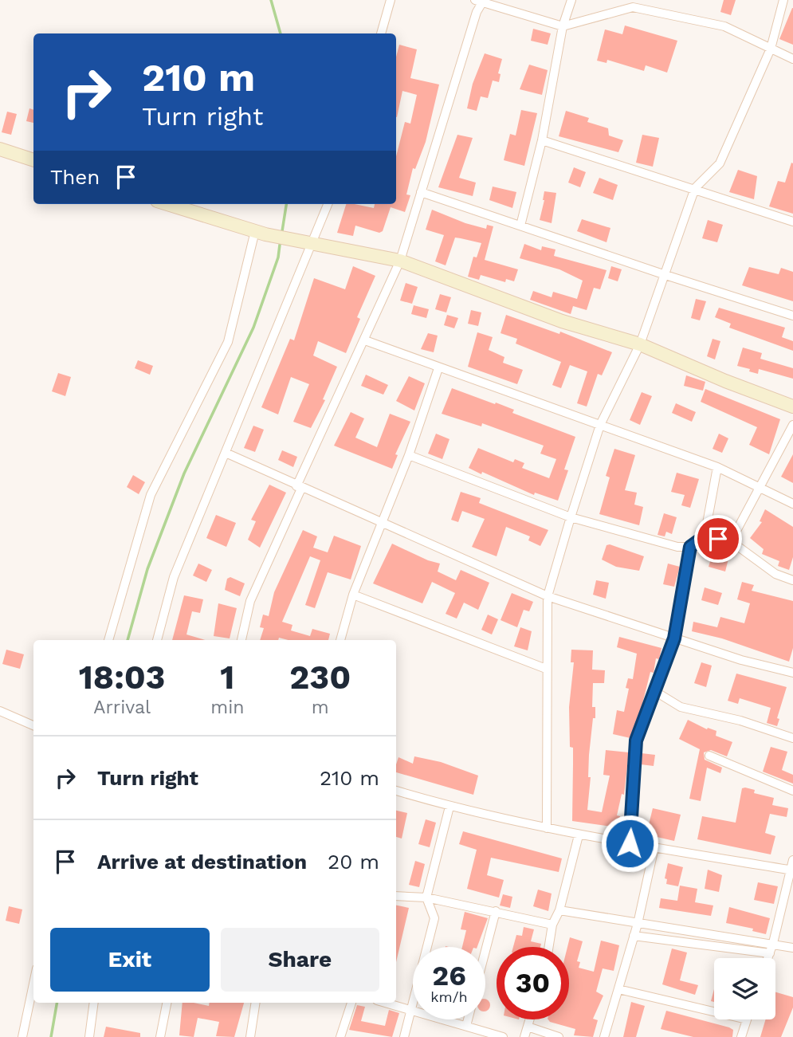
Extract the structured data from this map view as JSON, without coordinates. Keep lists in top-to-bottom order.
{
  "page": {
    "turn": ["210 m", "Turn right"],
    "then": "Then",
    "eta": [
      "18:03",
      "Arrival",
      "1",
      "min",
      "230",
      "m"
    ],
    "list": [
      {
        "name": "Turn right",
        "value": "210 m"
      },
      {
        "name": "Arrive at destination",
        "value": "20 m"
      }
    ],
    "buttons": ["Exit", "Share"],
    "speed": "26 km/h",
    "limit": "30"
  }
}
